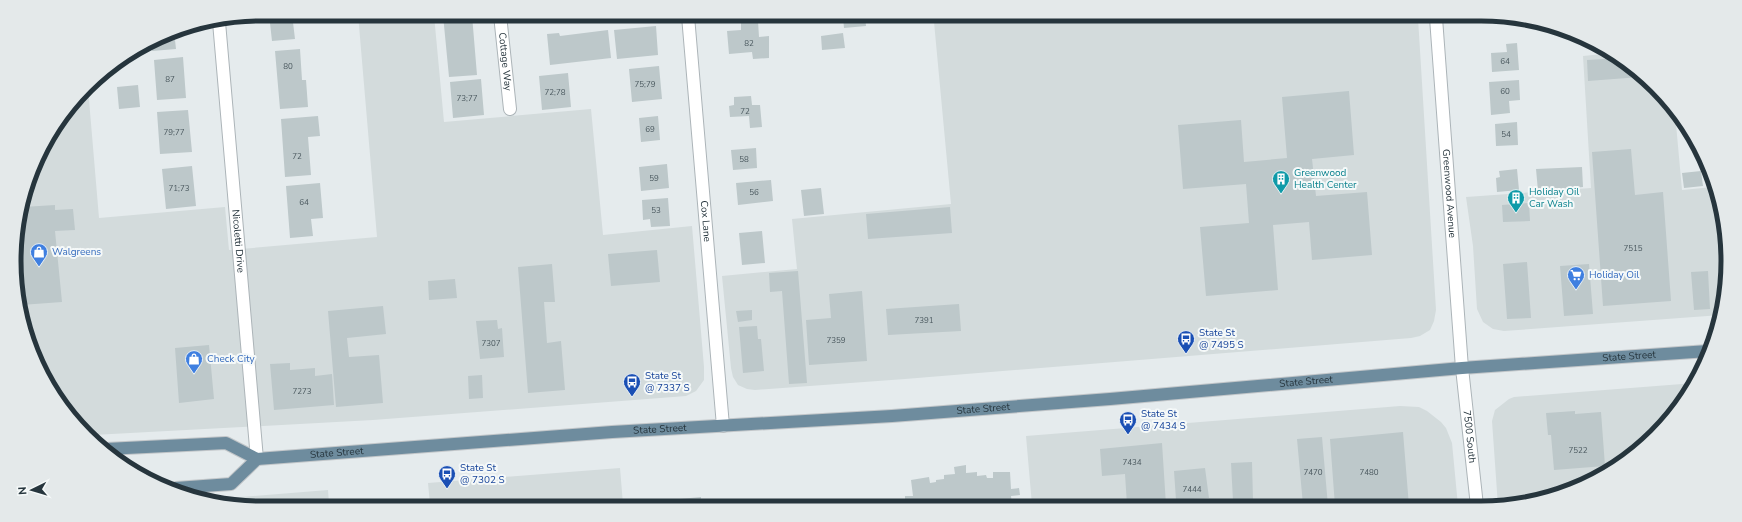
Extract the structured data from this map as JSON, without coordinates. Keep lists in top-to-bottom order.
{
  "streets": {
    "main road": ["State Street"],
    "street": [
      "Cottage Way",
      "Greenwood Avenue",
      "Cox Lane",
      "Nicoletti Drive",
      "7500 South"
    ]
  },
  "crossings": [
    ["Greenwood Avenue", "State Street"],
    ["Greenwood Avenue", "7500 South"],
    ["Cox Lane", "State Street"],
    ["Nicoletti Drive", "State Street"],
    ["State Street", "7500 South"]
  ],
  "places": {
    "building": ["Greenwood Health Center", "Holiday Oil Car Wash"],
    "shop": ["Walgreens", "Check City"],
    "supermarket": ["Holiday Oil"],
    "bus stop": [
      "State St @ 7495 S",
      "State St @ 7337 S",
      "State St @ 7434 S",
      "State St @ 7302 S"
    ]
  },
  "house_numbers": [
    "82",
    "64",
    "80",
    "87",
    "75;79",
    "60",
    "72;78",
    "73;77",
    "72",
    "69",
    "79;77",
    "54",
    "72",
    "58",
    "59",
    "71;73",
    "56",
    "64",
    "53",
    "7515",
    "7391",
    "7359",
    "7307",
    "7273",
    "7522",
    "7434",
    "7470",
    "7480",
    "7444"
  ],
  "north": "left"
}
